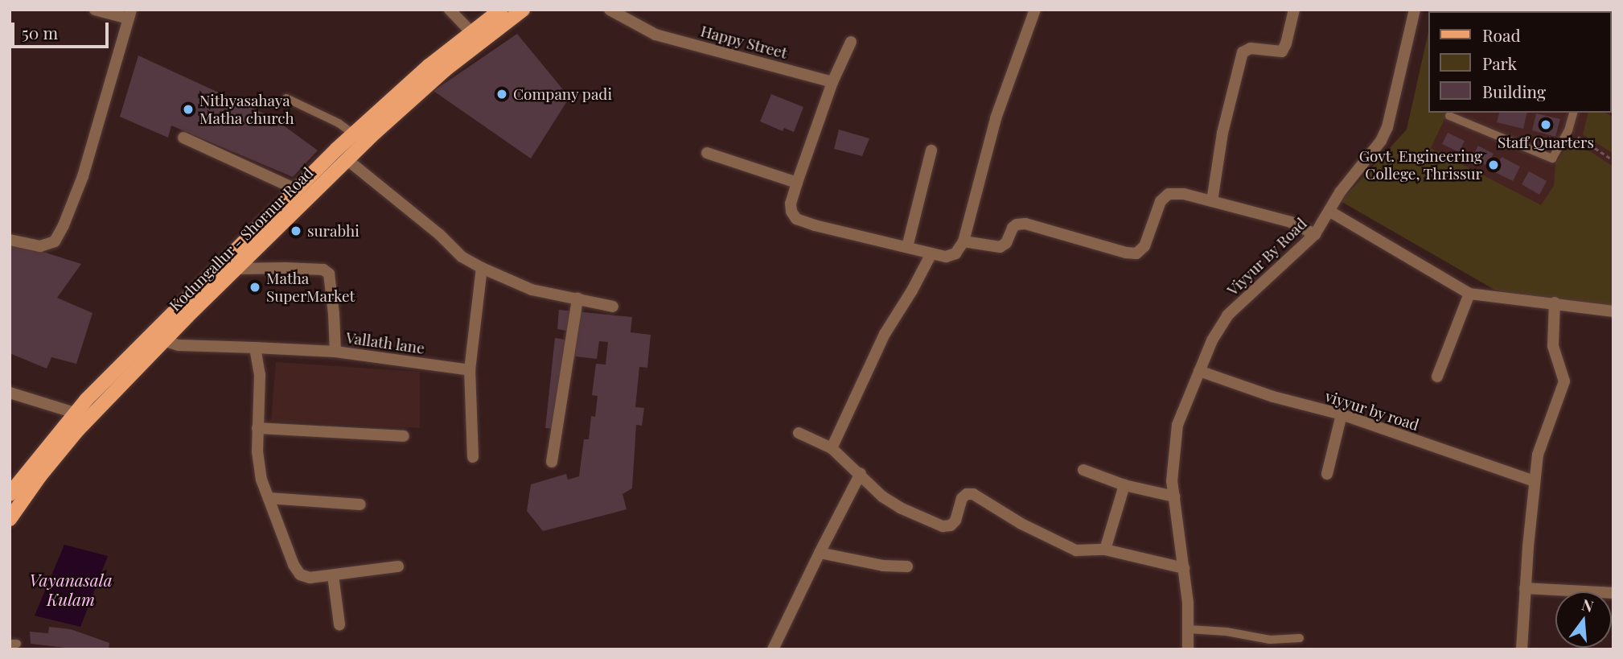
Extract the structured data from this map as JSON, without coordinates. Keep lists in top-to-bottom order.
{
  "streets": {
    "main road": ["Kodungallur - Shornur Road"],
    "street": [
      "Happy Street",
      "Viyyur By Road",
      "Vallath lane",
      "viyyur by road"
    ]
  },
  "crossings": [
    ["Kodungallur - Shornur Road", "Vallath lane"],
    ["Viyyur By Road", "viyyur by road"]
  ],
  "water": ["Vayanasala Kulam"],
  "places": [
    "Company padi",
    "Nithyasahaya Matha church",
    "Staff Quarters",
    "Govt. Engineering College, Thrissur",
    "surabhi",
    "Matha SuperMarket"
  ],
  "legend": ["Road", "Park", "Building"],
  "scale_bar": "50 m",
  "north": "top"
}
